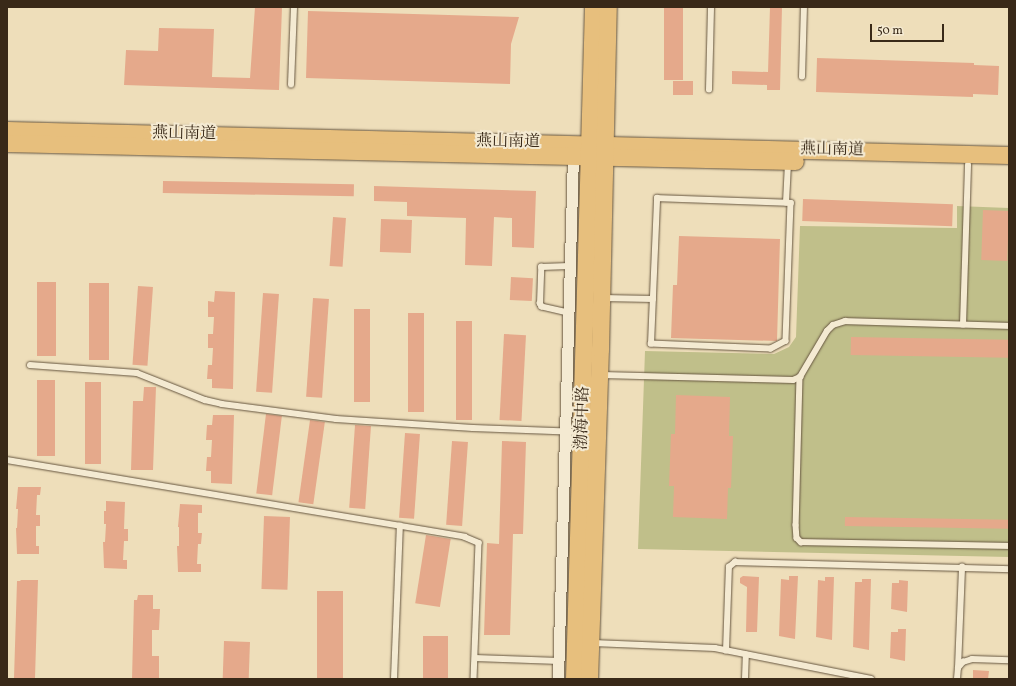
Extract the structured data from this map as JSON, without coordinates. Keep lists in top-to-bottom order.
{
  "streets": {
    "main road": ["燕山南道", "渤海中路"]
  },
  "crossings": [
    ["燕山南道", "渤海中路"]
  ],
  "scale_bar": "50 m"
}
